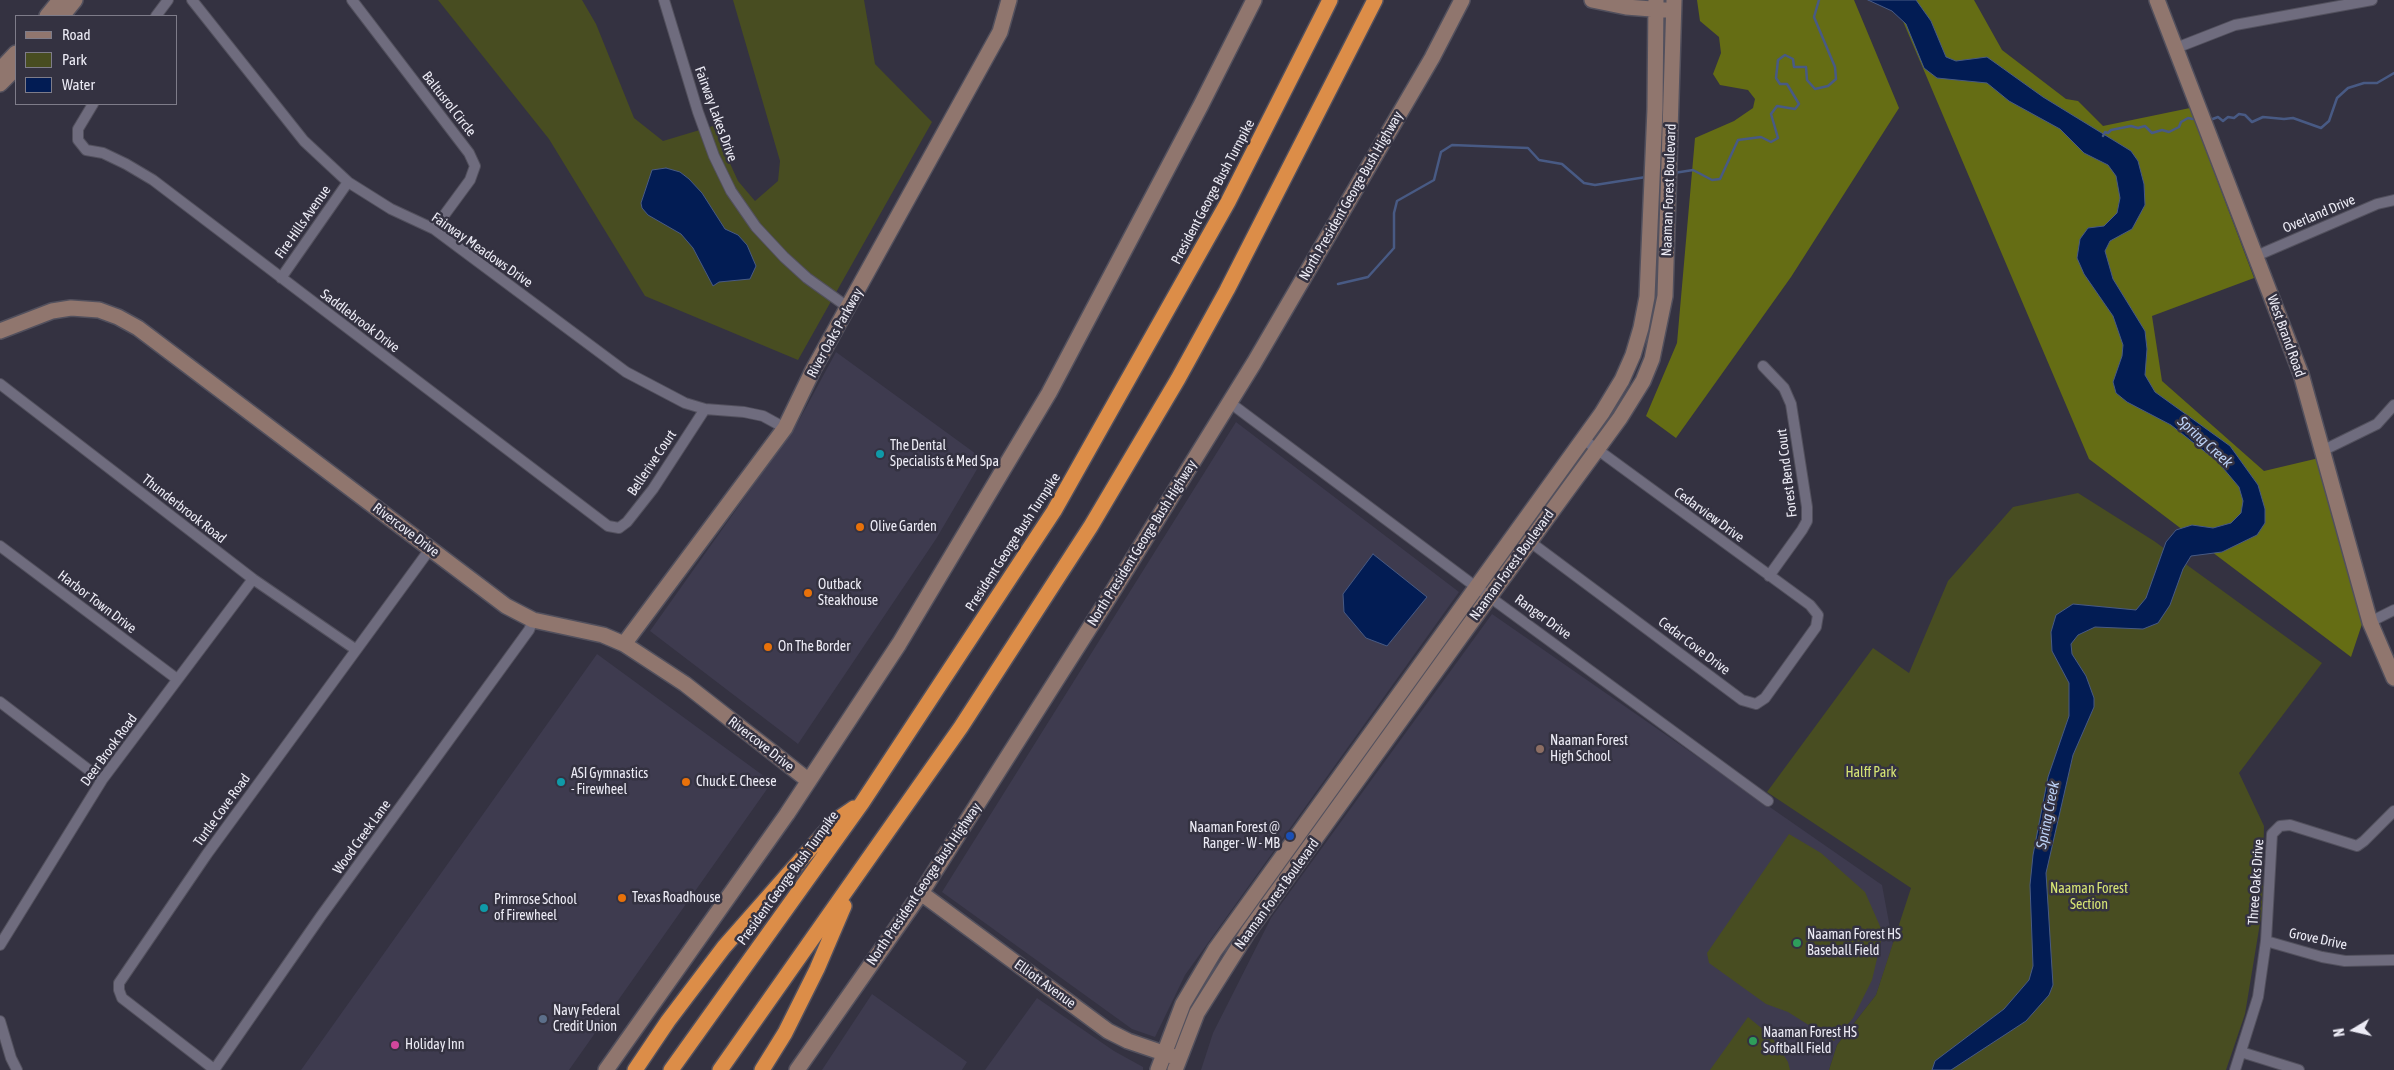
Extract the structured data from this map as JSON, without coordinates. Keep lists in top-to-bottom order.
{
  "streets": {
    "highway": ["President George Bush Turnpike"],
    "main road": [
      "Naaman Forest Boulevard",
      "North President George Bush Highway",
      "River Oaks Parkway",
      "West Brand Road",
      "Rivercove Drive",
      "Elliott Avenue"
    ],
    "street": [
      "Baltusrol Circle",
      "Fairway Lakes Drive",
      "Overland Drive",
      "Fire Hills Avenue",
      "Fairway Meadows Drive",
      "Saddlebrook Drive",
      "Bellerive Court",
      "Forest Bend Court",
      "Thunderbrook Road",
      "Cedarview Drive",
      "Harbor Town Drive",
      "Ranger Drive",
      "Cedar Cove Drive",
      "Deer Brook Road",
      "Turtle Cove Road",
      "Wood Creek Lane",
      "Three Oaks Drive",
      "Grove Drive"
    ]
  },
  "crossings": [
    ["Baltusrol Circle", "Fairway Meadows Drive"],
    ["Fairway Lakes Drive", "River Oaks Parkway"],
    ["Naaman Forest Boulevard", "Cedarview Drive"],
    ["Naaman Forest Boulevard", "Ranger Drive"],
    ["Naaman Forest Boulevard", "Cedar Cove Drive"],
    ["Naaman Forest Boulevard", "Elliott Avenue"],
    ["North President George Bush Highway", "Ranger Drive"],
    ["North President George Bush Highway", "Elliott Avenue"],
    ["Overland Drive", "West Brand Road"],
    ["Fire Hills Avenue", "Fairway Meadows Drive"],
    ["Fire Hills Avenue", "Saddlebrook Drive"],
    ["Fairway Meadows Drive", "River Oaks Parkway"],
    ["Fairway Meadows Drive", "Bellerive Court"],
    ["Saddlebrook Drive", "Bellerive Court"],
    ["River Oaks Parkway", "Rivercove Drive"],
    ["Forest Bend Court", "Cedarview Drive"],
    ["Thunderbrook Road", "Deer Brook Road"],
    ["Thunderbrook Road", "Turtle Cove Road"],
    ["Cedarview Drive", "Cedar Cove Drive"],
    ["Rivercove Drive", "Turtle Cove Road"],
    ["Rivercove Drive", "Wood Creek Lane"],
    ["Harbor Town Drive", "Deer Brook Road"],
    ["Turtle Cove Road", "Wood Creek Lane"],
    ["Three Oaks Drive", "Grove Drive"]
  ],
  "water": ["Spring Creek"],
  "parks": ["Halff Park", "Naaman Forest Section"],
  "places": [
    "The Dental Specialists & Med Spa",
    "Olive Garden",
    "Outback Steakhouse",
    "On The Border",
    "Naaman Forest High School",
    "ASI Gymnastics - Firewheel",
    "Chuck E. Cheese",
    "Naaman Forest @ Ranger - W - MB",
    "Texas Roadhouse",
    "Primrose School of Firewheel",
    "Naaman Forest HS Baseball Field",
    "Navy Federal Credit Union",
    "Naaman Forest HS Softball Field",
    "Holiday Inn"
  ],
  "legend": ["Road", "Park", "Water"],
  "north": "left"
}
